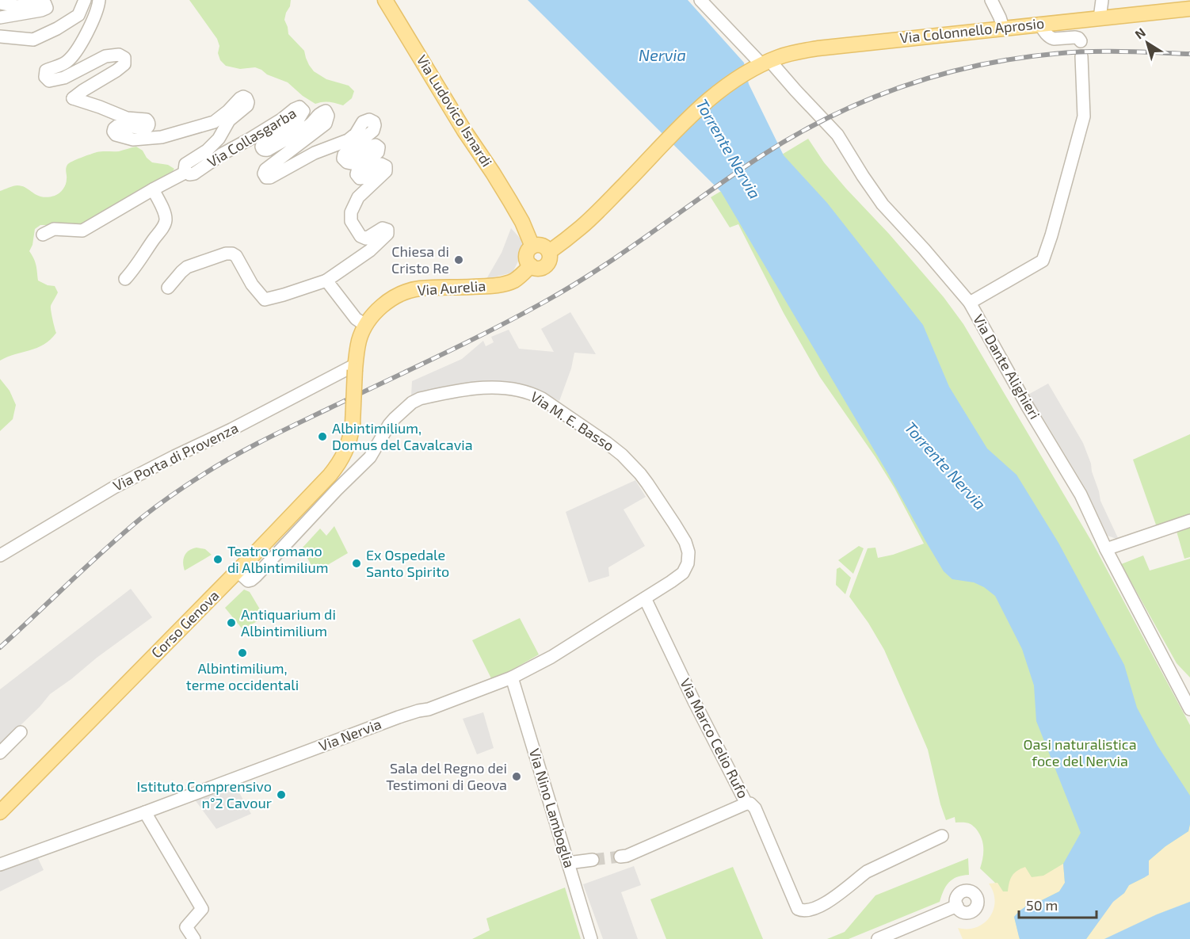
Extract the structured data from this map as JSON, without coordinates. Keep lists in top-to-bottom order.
{
  "streets": {
    "main road": [
      "Via Colonnello Aprosio",
      "Via Ludovico Isnardi",
      "Via Aurelia",
      "Corso Genova"
    ],
    "street": [
      "Via Collasgarba",
      "Via Dante Alighieri",
      "Via M. E. Basso",
      "Via Porta di Provenza",
      "Via Nervia",
      "Via Marco Celio Rufo",
      "Via Nino Lamboglia"
    ]
  },
  "crossings": [
    ["Via Colonnello Aprosio", "Via Dante Alighieri"],
    ["Via Ludovico Isnardi", "Via Aurelia"],
    ["Via Aurelia", "Via Porta di Provenza"],
    ["Via Aurelia", "Corso Genova"],
    ["Via M. E. Basso", "Corso Genova"],
    ["Via M. E. Basso", "Via Nervia"],
    ["Via Nervia", "Via Marco Celio Rufo"],
    ["Via Nervia", "Via Nino Lamboglia"]
  ],
  "water": ["Nervia", "Torrente Nervia"],
  "parks": ["Oasi naturalistica foce del Nervia"],
  "places": [
    "Chiesa di Cristo Re",
    "Albintimilium, Domus del Cavalcavia",
    "Teatro romano di Albintimilium",
    "Ex Ospedale Santo Spirito",
    "Antiquarium di Albintimilium",
    "Albintimilium, terme occidentali",
    "Sala del Regno dei Testimoni di Geova",
    "Istituto Comprensivo n°2 Cavour"
  ],
  "scale_bar": "50 m",
  "north": "top left"
}
